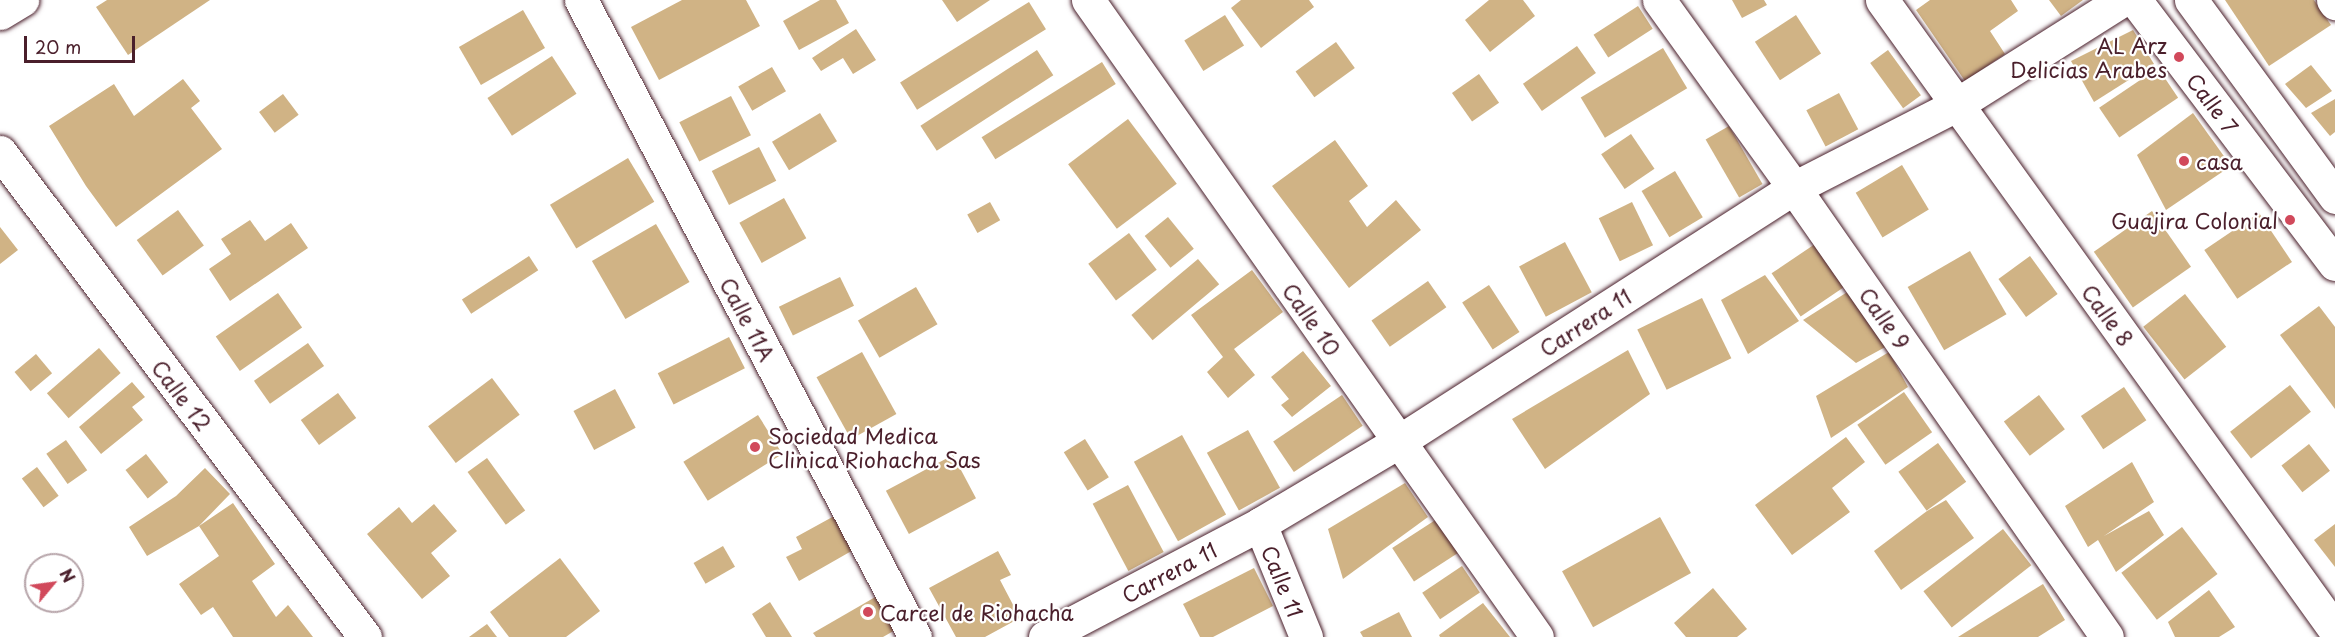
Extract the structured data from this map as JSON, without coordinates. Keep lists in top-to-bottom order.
{
  "streets": {
    "street": [
      "Calle 7",
      "Calle 8",
      "Calle 9",
      "Calle 11A",
      "Calle 10",
      "Carrera 11",
      "Calle 12",
      "Calle 11"
    ]
  },
  "crossings": [
    ["Calle 8", "Carrera 11"],
    ["Calle 9", "Carrera 11"],
    ["Calle 10", "Carrera 11"],
    ["Carrera 11", "Calle 11"]
  ],
  "places": [
    "AL Arz Delicias Arabes",
    "casa",
    "Guajira Colonial",
    "Sociedad Medica Clinica Riohacha Sas",
    "Carcel de Riohacha"
  ],
  "scale_bar": "20 m",
  "north": "top right"
}
